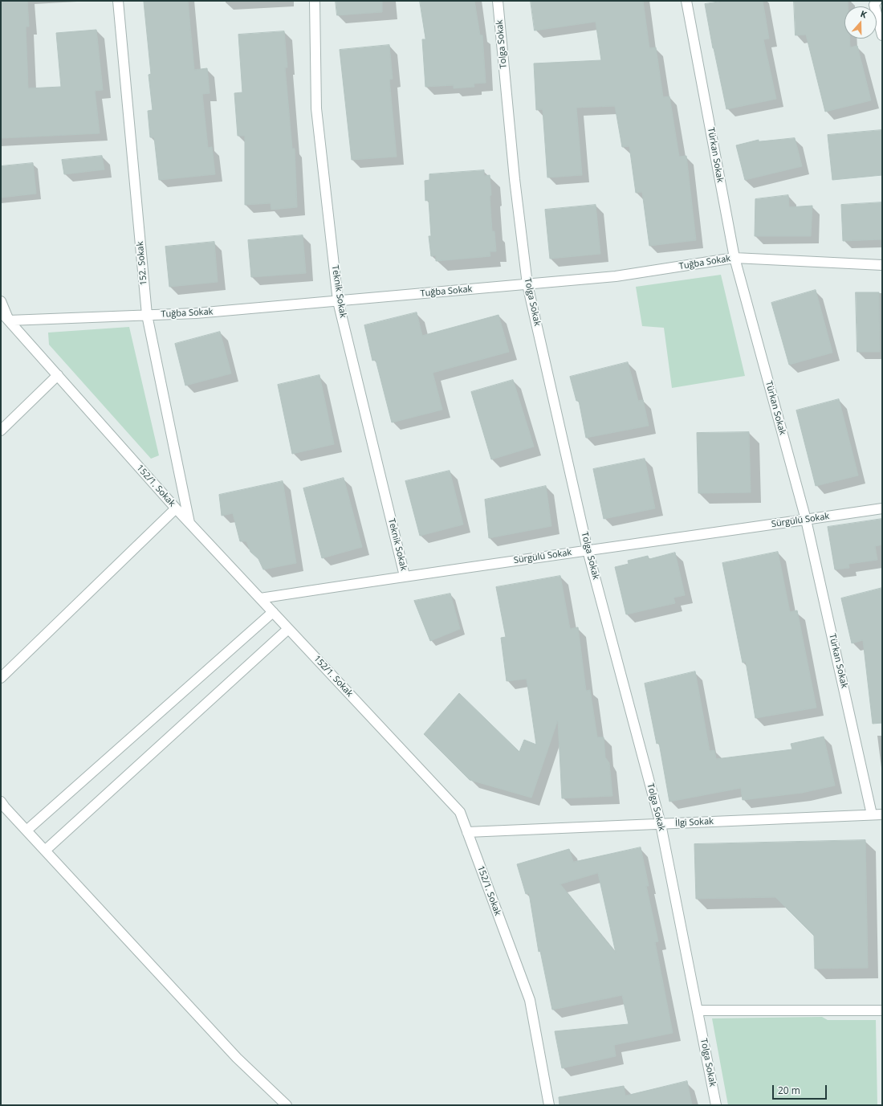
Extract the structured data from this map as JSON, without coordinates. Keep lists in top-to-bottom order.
{
  "streets": {
    "street": [
      "Tolga Sokak",
      "Türkan Sokak",
      "Tuğba Sokak",
      "152. Sokak",
      "Teknik Sokak",
      "152/1. Sokak",
      "Sürgülü Sokak",
      "İlgi Sokak"
    ]
  },
  "crossings": [
    ["Tolga Sokak", "Tuğba Sokak"],
    ["Tolga Sokak", "Sürgülü Sokak"],
    ["Tolga Sokak", "İlgi Sokak"],
    ["Türkan Sokak", "Tuğba Sokak"],
    ["Türkan Sokak", "Sürgülü Sokak"],
    ["Türkan Sokak", "İlgi Sokak"],
    ["Tuğba Sokak", "152. Sokak"],
    ["Tuğba Sokak", "Teknik Sokak"],
    ["Tuğba Sokak", "152/1. Sokak"],
    ["152. Sokak", "152/1. Sokak"],
    ["Teknik Sokak", "Sürgülü Sokak"],
    ["152/1. Sokak", "Sürgülü Sokak"],
    ["152/1. Sokak", "İlgi Sokak"]
  ],
  "scale_bar": "20 m",
  "north": "top"
}
